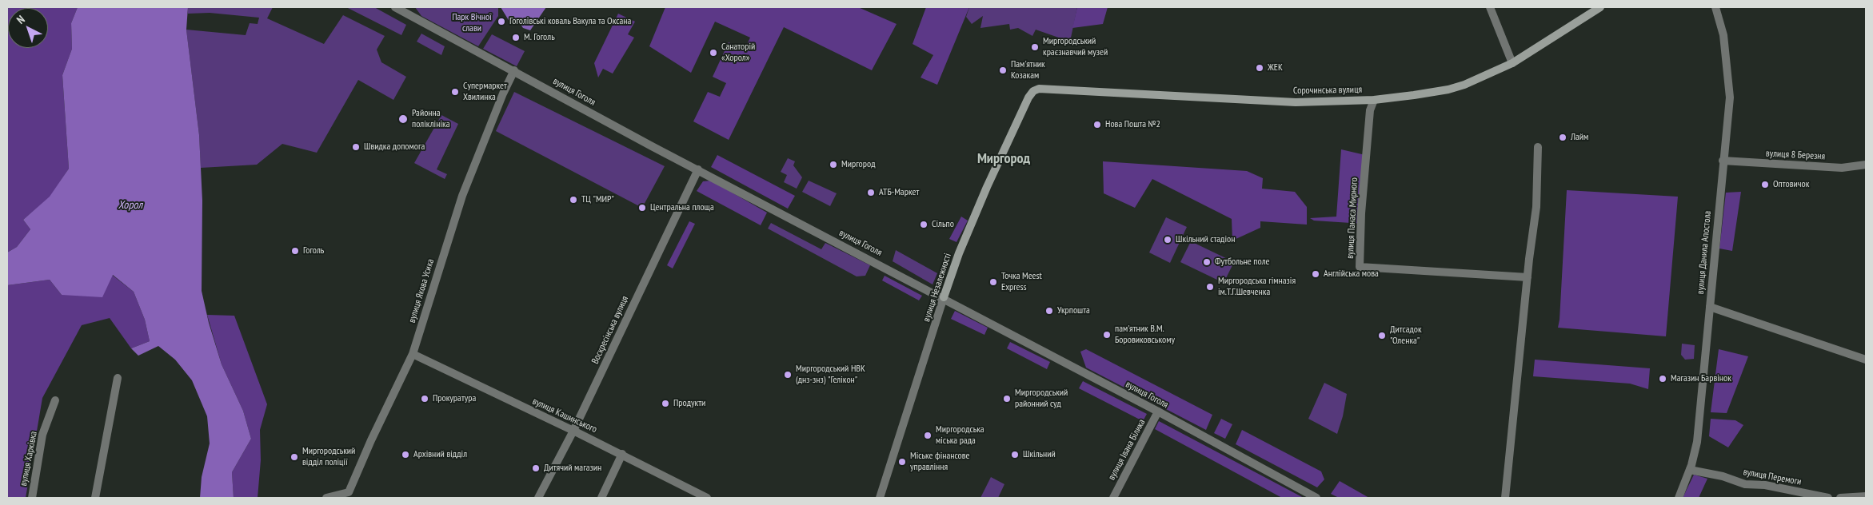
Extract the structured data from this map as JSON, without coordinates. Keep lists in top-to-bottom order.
{
  "streets": {
    "main road": ["Сорочинська вулиця", "вулиця Незалежності"],
    "street": [
      "вулиця Гоголя",
      "вулиця 8 Березня",
      "вулиця Панаса Мирного",
      "вулиця Данила Апостола",
      "вулиця Якова Усика",
      "Воскресінська вулиця",
      "вулиця Кашинського",
      "вулиця Івана Білика",
      "вулиця Харківка",
      "вулиця Перемоги"
    ]
  },
  "crossings": [
    ["Сорочинська вулиця", "вулиця Панаса Мирного"],
    ["Сорочинська вулиця", "вулиця Незалежності"],
    ["вулиця Гоголя", "вулиця Незалежності"],
    ["вулиця Гоголя", "вулиця Якова Усика"],
    ["вулиця Гоголя", "Воскресінська вулиця"],
    ["вулиця Гоголя", "вулиця Івана Білика"],
    ["вулиця 8 Березня", "вулиця Данила Апостола"],
    ["вулиця Данила Апостола", "вулиця Перемоги"],
    ["вулиця Якова Усика", "вулиця Кашинського"],
    ["Воскресінська вулиця", "вулиця Кашинського"]
  ],
  "districts": ["Миргород"],
  "water": ["Хорол"],
  "parks": ["Парк Вічної слави"],
  "places": [
    "Гоголівські коваль Вакула та Оксана",
    "М. Гоголь",
    "Миргородський краєзнавчий музей",
    "Санаторій «Хорол»",
    "ЖЕК",
    "Пам'ятник Козакам",
    "Супермаркет Хвилинка",
    "Районна поліклініка",
    "Нова Пошта №2",
    "Лайм",
    "Швидка допомога",
    "Миргород",
    "Оптовичок",
    "АТБ-Маркет",
    "ТЦ \"МИР\"",
    "Центральна площа",
    "Сільпо",
    "Шкільний стадіон",
    "Гоголь",
    "Футбольне поле",
    "Англійська мова",
    "Точка Meest Express",
    "Миргородська гімназія ім.Т.Г.Шевченка",
    "Укрпошта",
    "пам'ятник В.М. Боровиковському",
    "Дитсадок \"Оленка\"",
    "Миргородський НВК (днз-знз) \"Гелікон\"",
    "Магазин Барвінок",
    "Прокуратура",
    "Миргородський районний суд",
    "Продукти",
    "Миргородська міська рада",
    "Архівний відділ",
    "Шкільний",
    "Миргородський відділ поліції",
    "Міське фінансове управління",
    "Дитячий магазин"
  ],
  "north": "top left"
}
